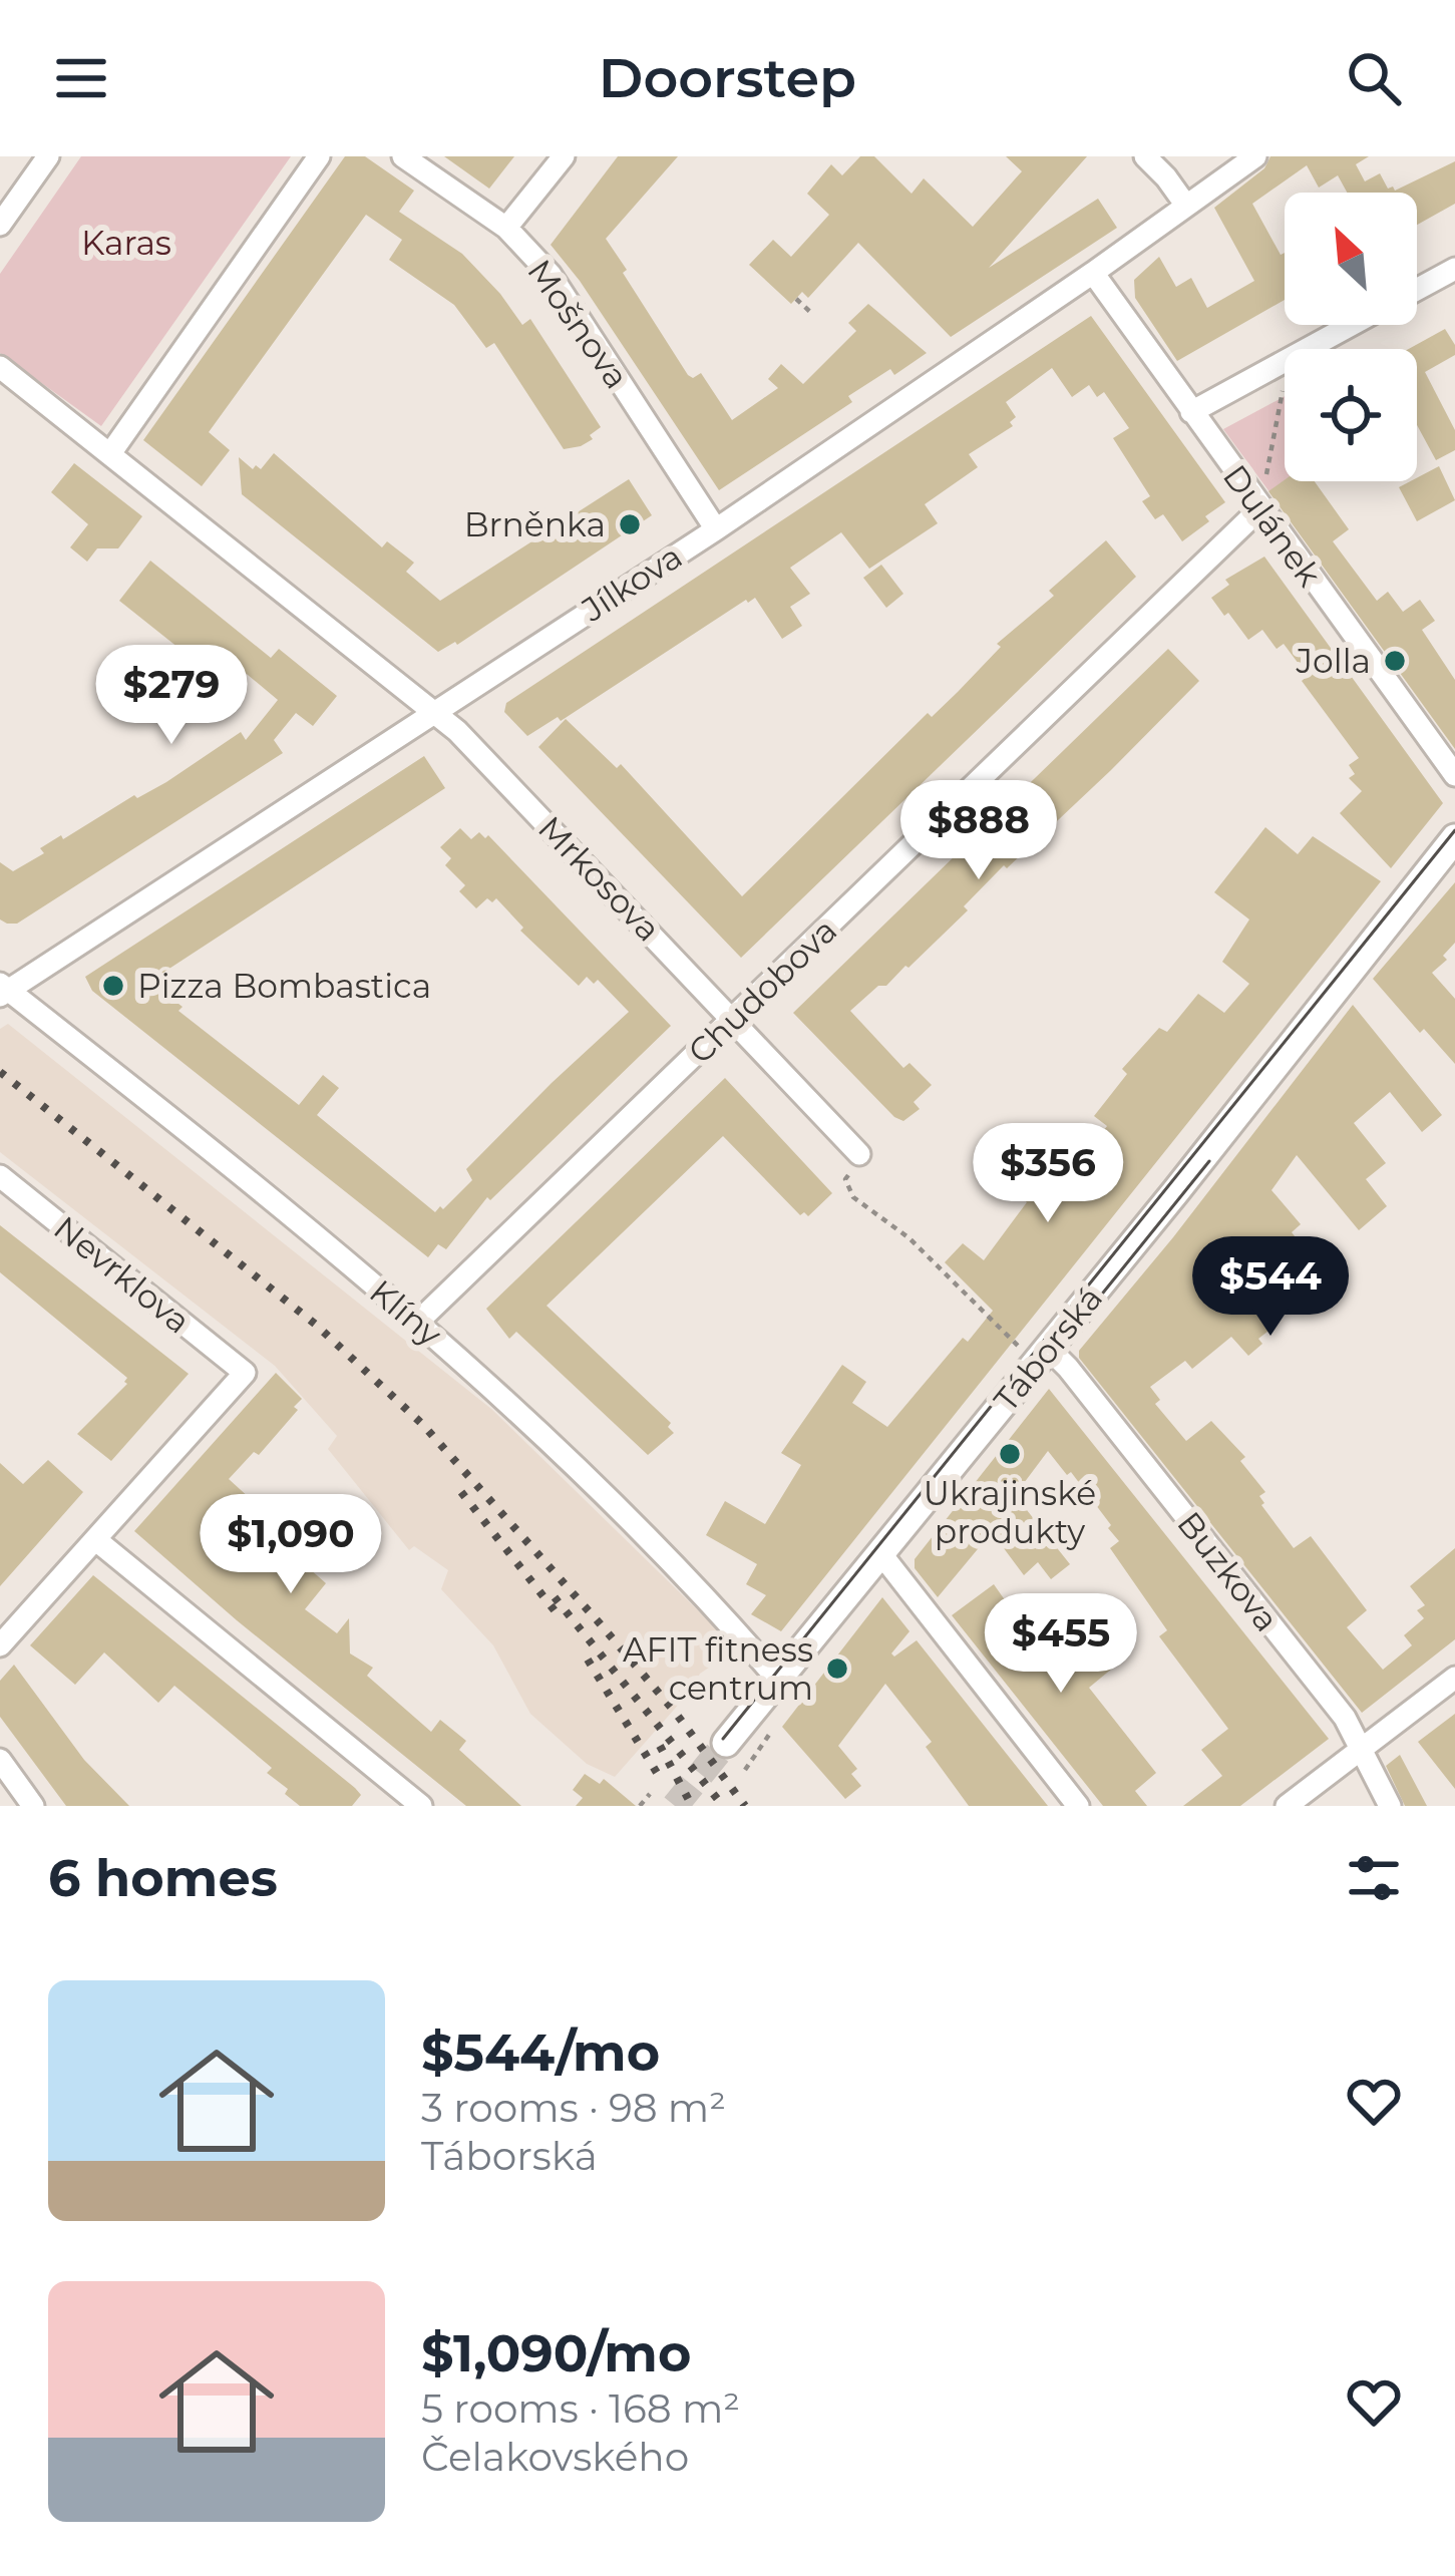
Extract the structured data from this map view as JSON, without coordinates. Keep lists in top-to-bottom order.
{
  "streets": {
    "street": [
      "Mošnova",
      "Dulánek",
      "Jílkova",
      "Mrkosova",
      "Chudobova",
      "Nevrklova",
      "Klíny",
      "Táborská",
      "Buzkova"
    ]
  },
  "crossings": [
    ["Mošnova", "Jílkova"],
    ["Dulánek", "Jílkova"],
    ["Dulánek", "Chudobova"],
    ["Jílkova", "Mrkosova"],
    ["Jílkova", "Klíny"],
    ["Mrkosova", "Chudobova"],
    ["Chudobova", "Klíny"],
    ["Klíny", "Táborská"],
    ["Táborská", "Buzkova"]
  ],
  "parks": ["Karas"],
  "places": [
    "Brněnka",
    "Jolla",
    "Pizza Bombastica",
    "Ukrajinské produkty",
    "AFIT fitness centrum"
  ],
  "north": "top left",
  "page": {
    "header": "Doorstep",
    "price": [
      "$279",
      "$888",
      "$356",
      "$544",
      "$1,090",
      "$455"
    ],
    "heading": "6 homes",
    "list": [
      {
        "name": "$544/mo",
        "note": "3 rooms · 98 m² · Táborská"
      },
      {
        "name": "$1,090/mo",
        "note": "5 rooms · 168 m² · Čelakovského"
      }
    ]
  }
}
